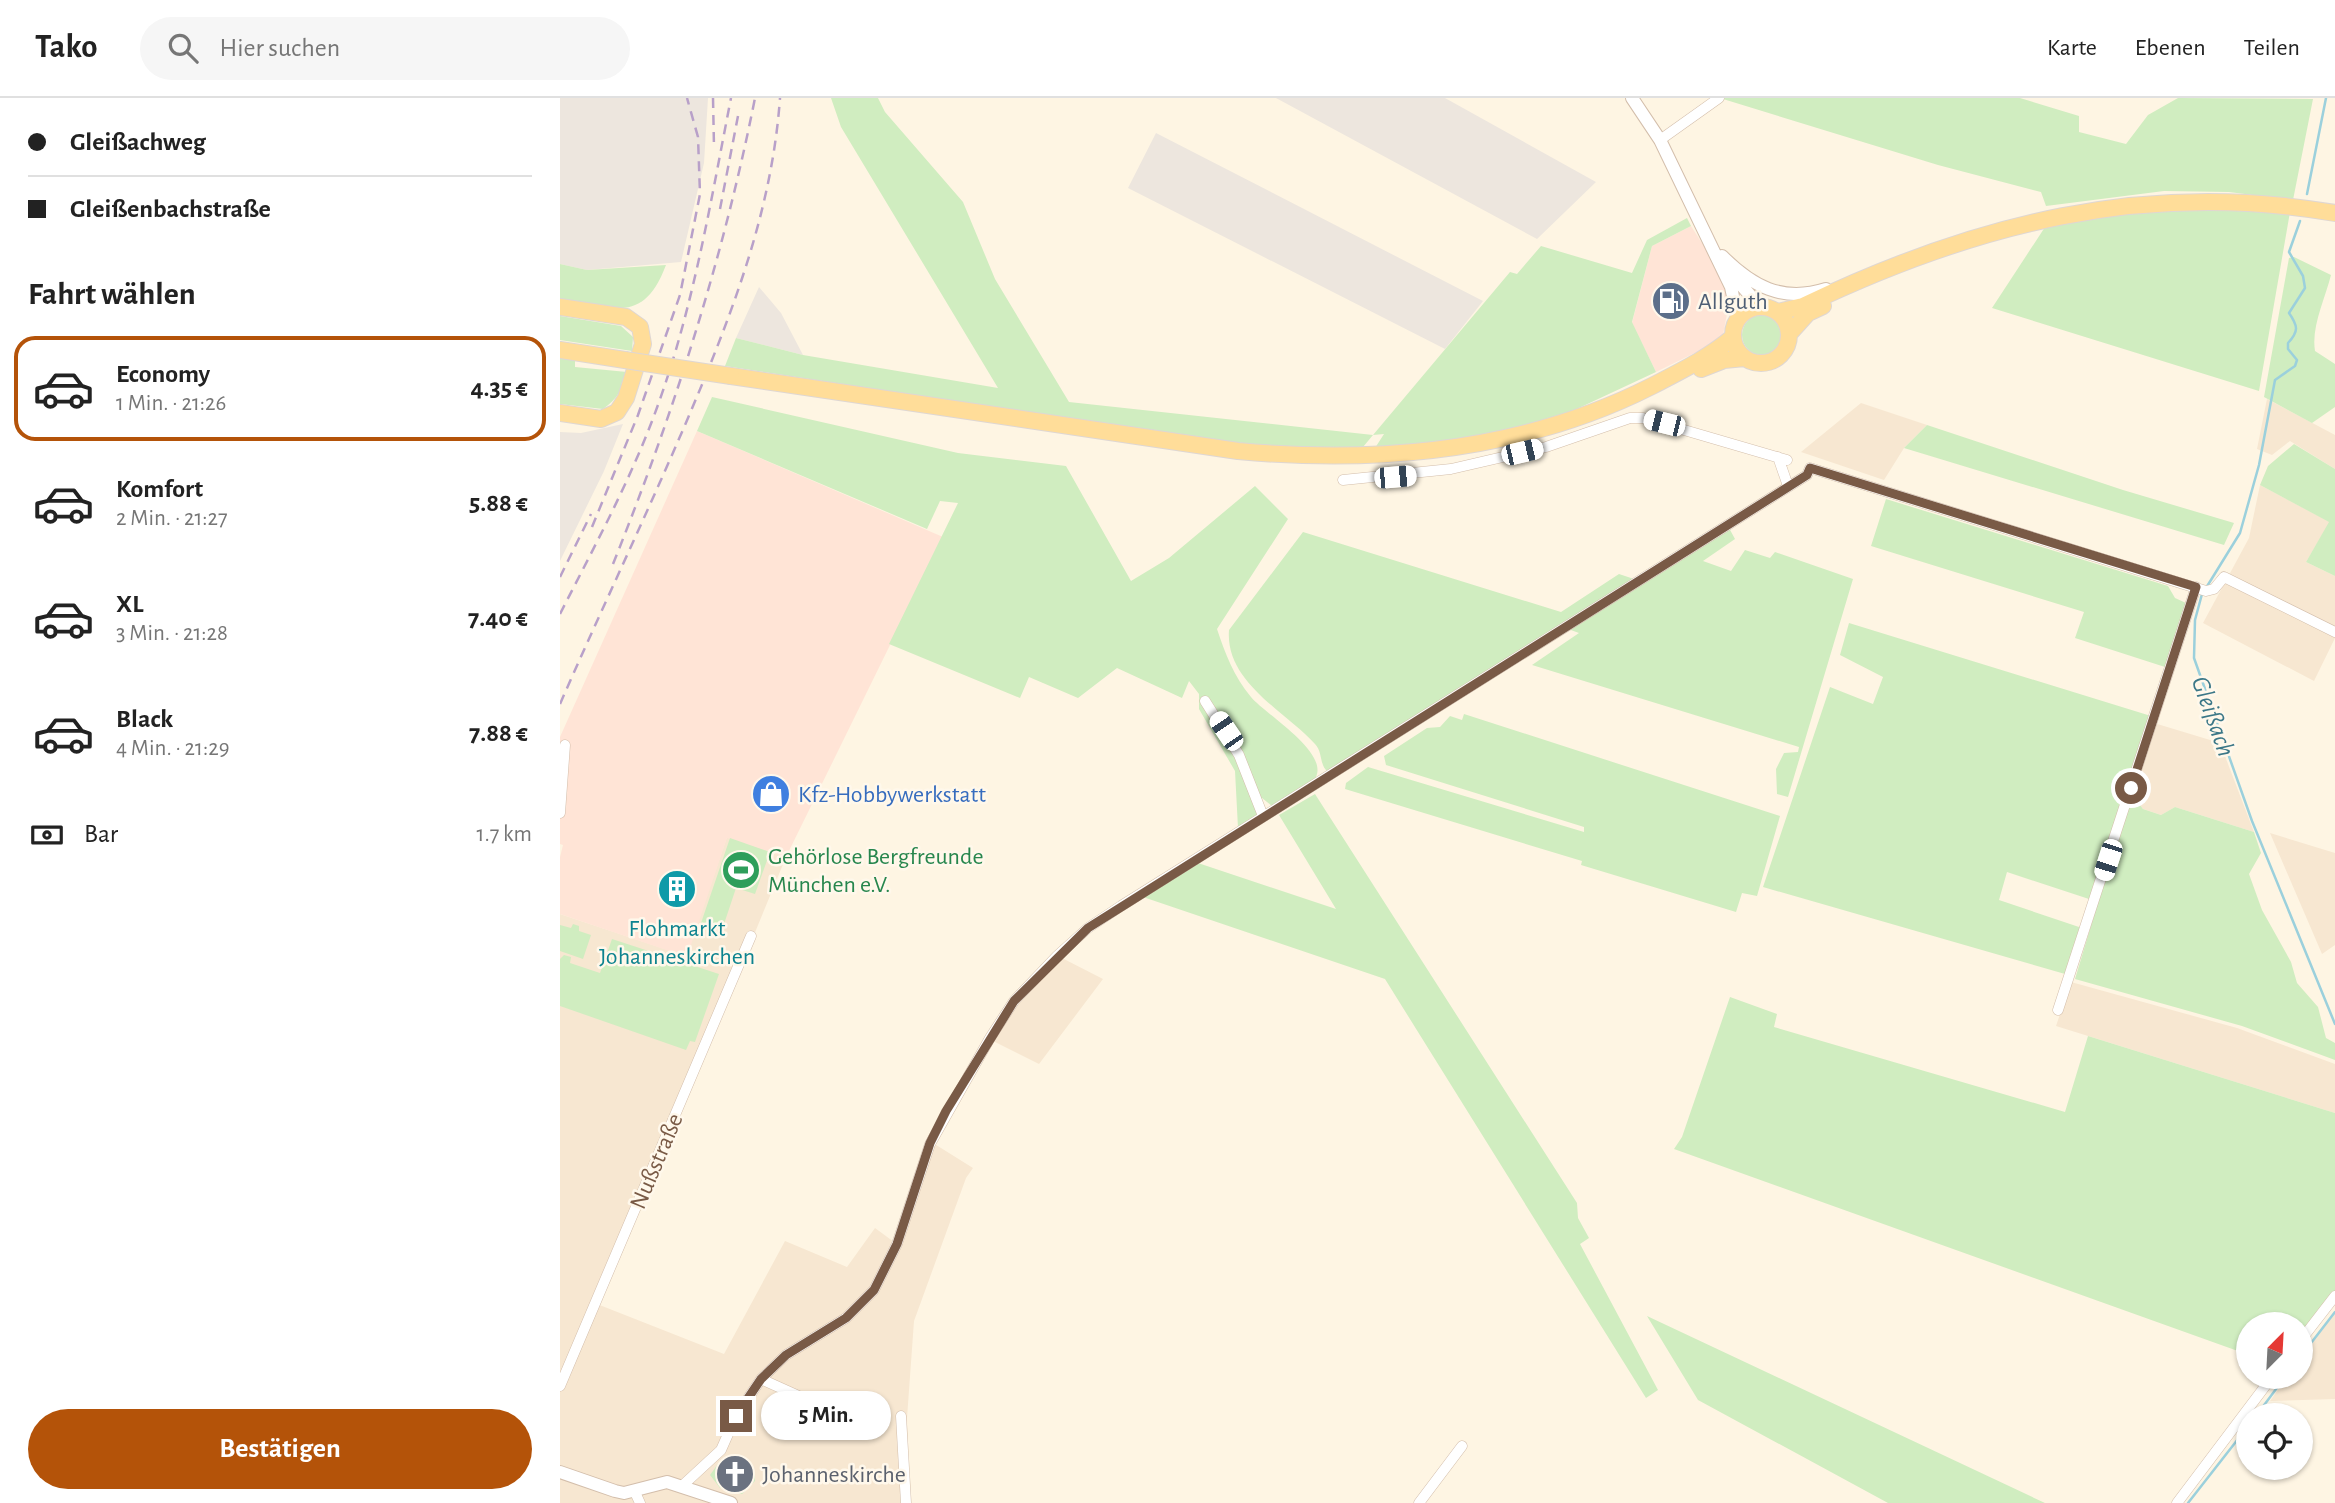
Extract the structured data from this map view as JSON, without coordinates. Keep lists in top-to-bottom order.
{
  "streets": {
    "street": ["Nußstraße"]
  },
  "water": ["Gleißach"],
  "places": {
    "fuel station": ["Allguth"],
    "shop": ["Kfz-Hobbywerkstatt"],
    "sports": ["Gehörlose Bergfreunde München e.V."],
    "building": ["Flohmarkt Johanneskirchen"],
    "church": ["Johanneskirche"]
  },
  "north": "top right",
  "page": {
    "header": "Tako",
    "search": "Hier suchen",
    "nav": ["Karte", "Ebenen", "Teilen"],
    "banner": ["Gleißachweg", "Gleißenbachstraße"],
    "heading": "Fahrt wählen",
    "list": [
      {
        "name": "Economy",
        "note": "1 Min. · 21:26",
        "value": "4.35 €"
      },
      {
        "name": "Komfort",
        "note": "2 Min. · 21:27",
        "value": "5.88 €"
      },
      {
        "name": "XL",
        "note": "3 Min. · 21:28",
        "value": "7.40 €"
      },
      {
        "name": "Black",
        "note": "4 Min. · 21:29",
        "value": "7.88 €"
      }
    ],
    "pay": ["Bar", "1.7 km"],
    "bubble": "5 Min.",
    "buttons": "Bestätigen"
  }
}
